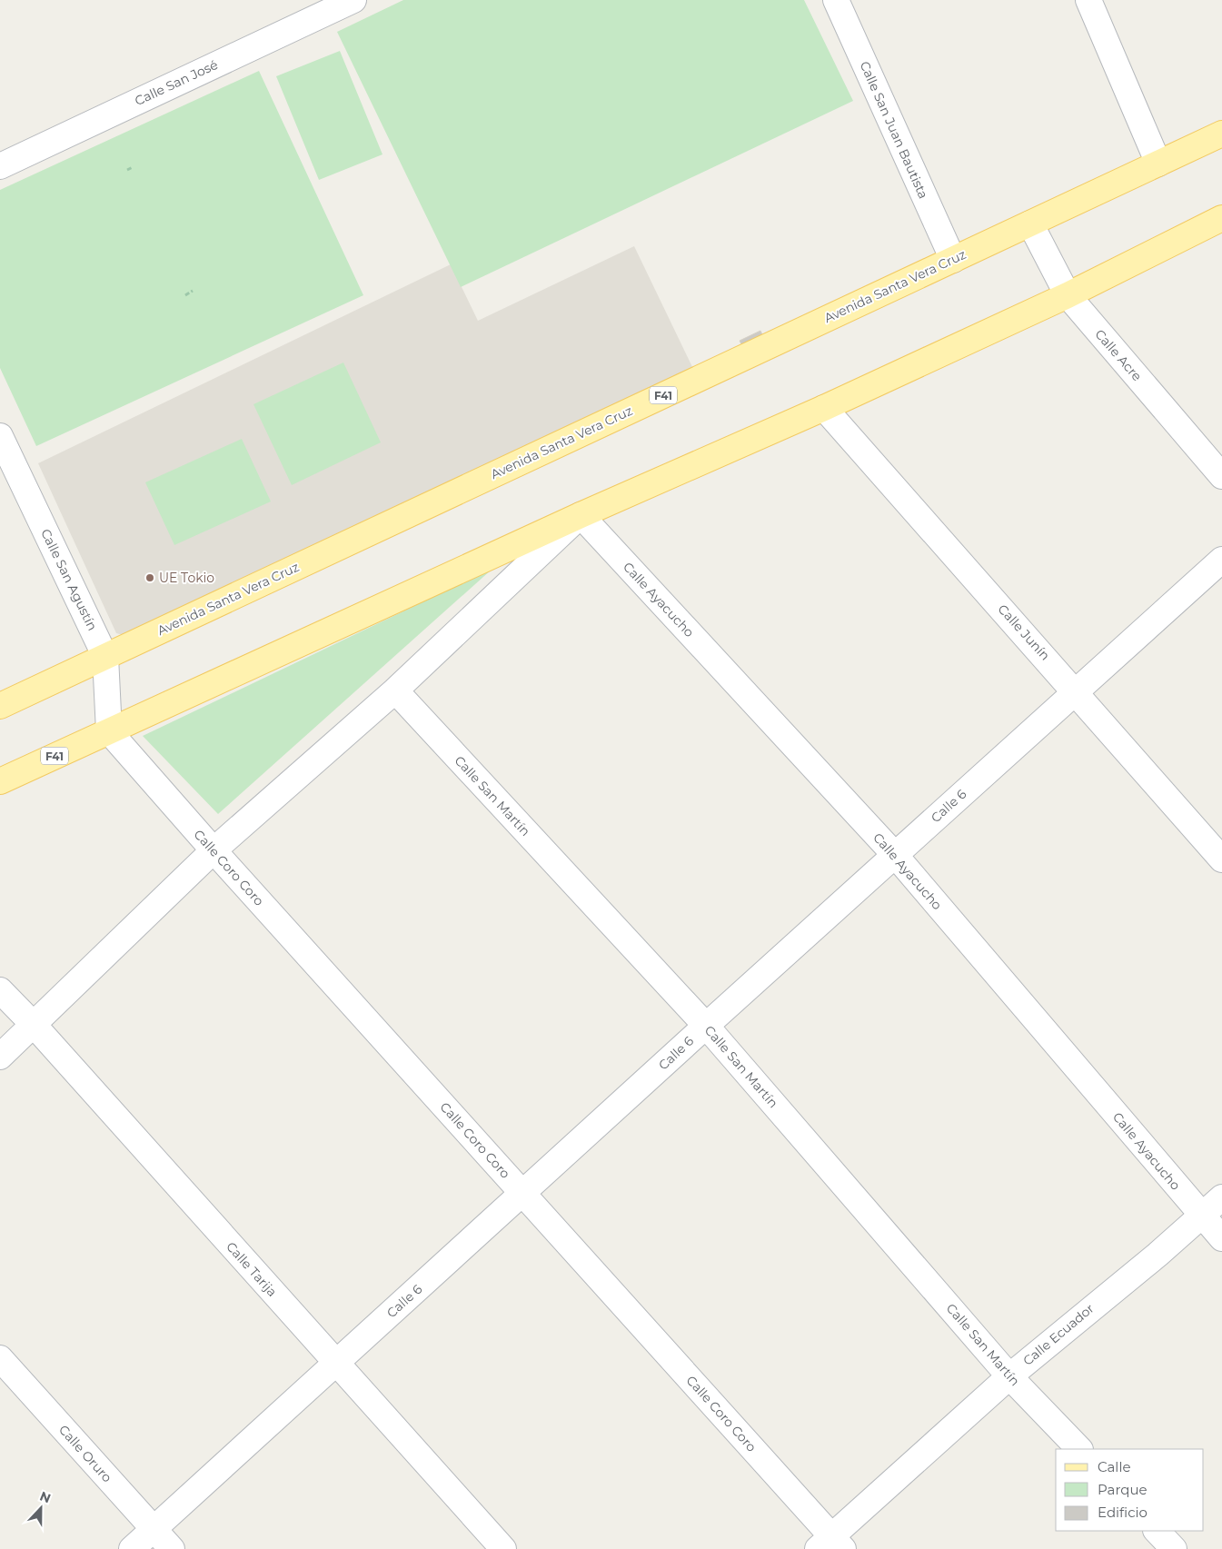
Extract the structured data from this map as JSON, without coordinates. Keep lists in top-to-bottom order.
{
  "streets": {
    "main road": ["Avenida Santa Vera Cruz", "F41"],
    "street": [
      "Calle San José",
      "Calle San Juan Bautista",
      "Calle Acre",
      "Calle San Agustín",
      "Calle Ayacucho",
      "Calle Junín",
      "Calle San Martín",
      "Calle 6",
      "Calle Coro Coro",
      "Calle Tarija",
      "Calle Ecuador",
      "Calle Oruro"
    ]
  },
  "crossings": [
    ["Calle San Juan Bautista", "Avenida Santa Vera Cruz"],
    ["Avenida Santa Vera Cruz", "Calle Acre"],
    ["Avenida Santa Vera Cruz", "Calle San Agustín"],
    ["Calle Acre", "F41"],
    ["F41", "Calle San Agustín"],
    ["F41", "Calle Ayacucho"],
    ["F41", "Calle Junín"],
    ["F41", "Calle Coro Coro"],
    ["Calle San Agustín", "Calle Coro Coro"],
    ["Calle Ayacucho", "Calle 6"],
    ["Calle Ayacucho", "Calle Ecuador"],
    ["Calle Junín", "Calle 6"],
    ["Calle San Martín", "Calle 6"],
    ["Calle San Martín", "Calle Ecuador"],
    ["Calle 6", "Calle Coro Coro"],
    ["Calle 6", "Calle Tarija"],
    ["Calle 6", "Calle Oruro"],
    ["Calle Coro Coro", "Calle Ecuador"]
  ],
  "places": ["UE Tokio"],
  "legend": ["Calle", "Parque", "Edificio"],
  "north": "top"
}
